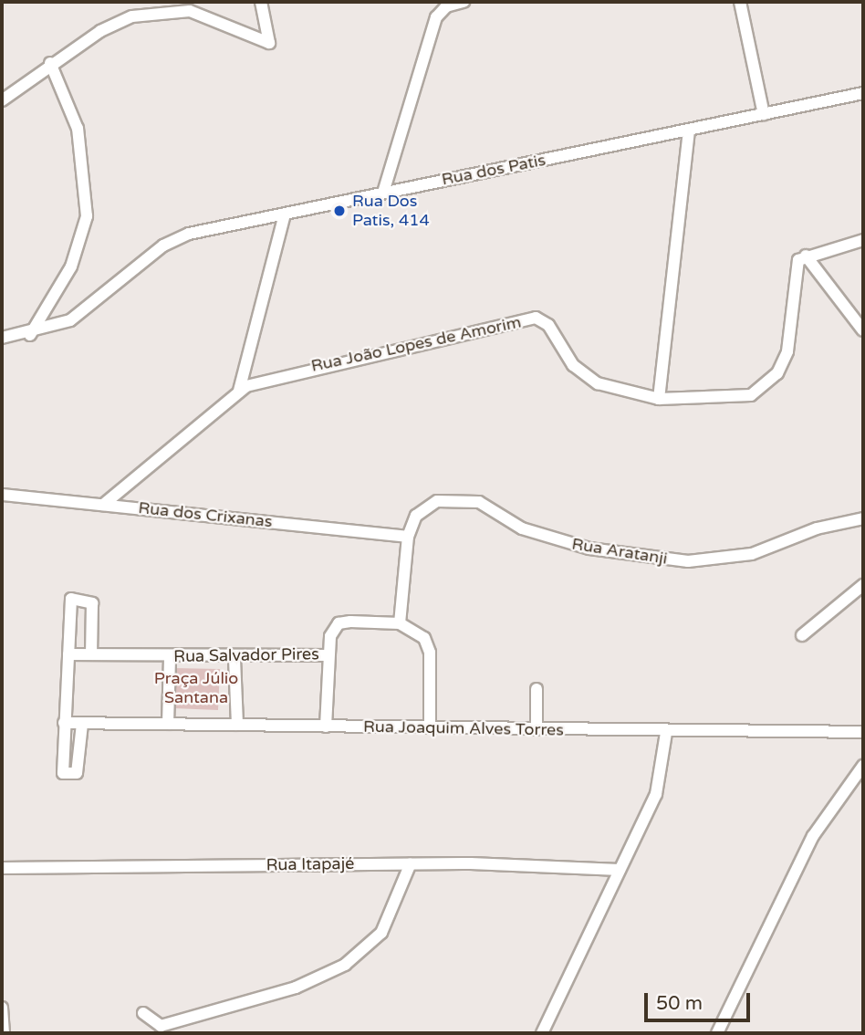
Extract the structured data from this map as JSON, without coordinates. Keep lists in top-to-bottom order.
{
  "streets": {
    "street": [
      "Rua dos Patis",
      "Rua João Lopes de Amorim",
      "Rua dos Crixanas",
      "Rua Aratanji",
      "Rua Salvador Pires",
      "Rua Joaquim Alves Torres",
      "Rua Itapajé"
    ]
  },
  "crossings": [
    ["Rua João Lopes de Amorim", "Rua dos Crixanas"],
    ["Rua dos Crixanas", "Rua Aratanji"],
    ["Rua Aratanji", "Rua Salvador Pires"]
  ],
  "parks": ["Praça Júlio Santana"],
  "places": ["Rua Dos Patis, 414"],
  "scale_bar": "50 m"
}
